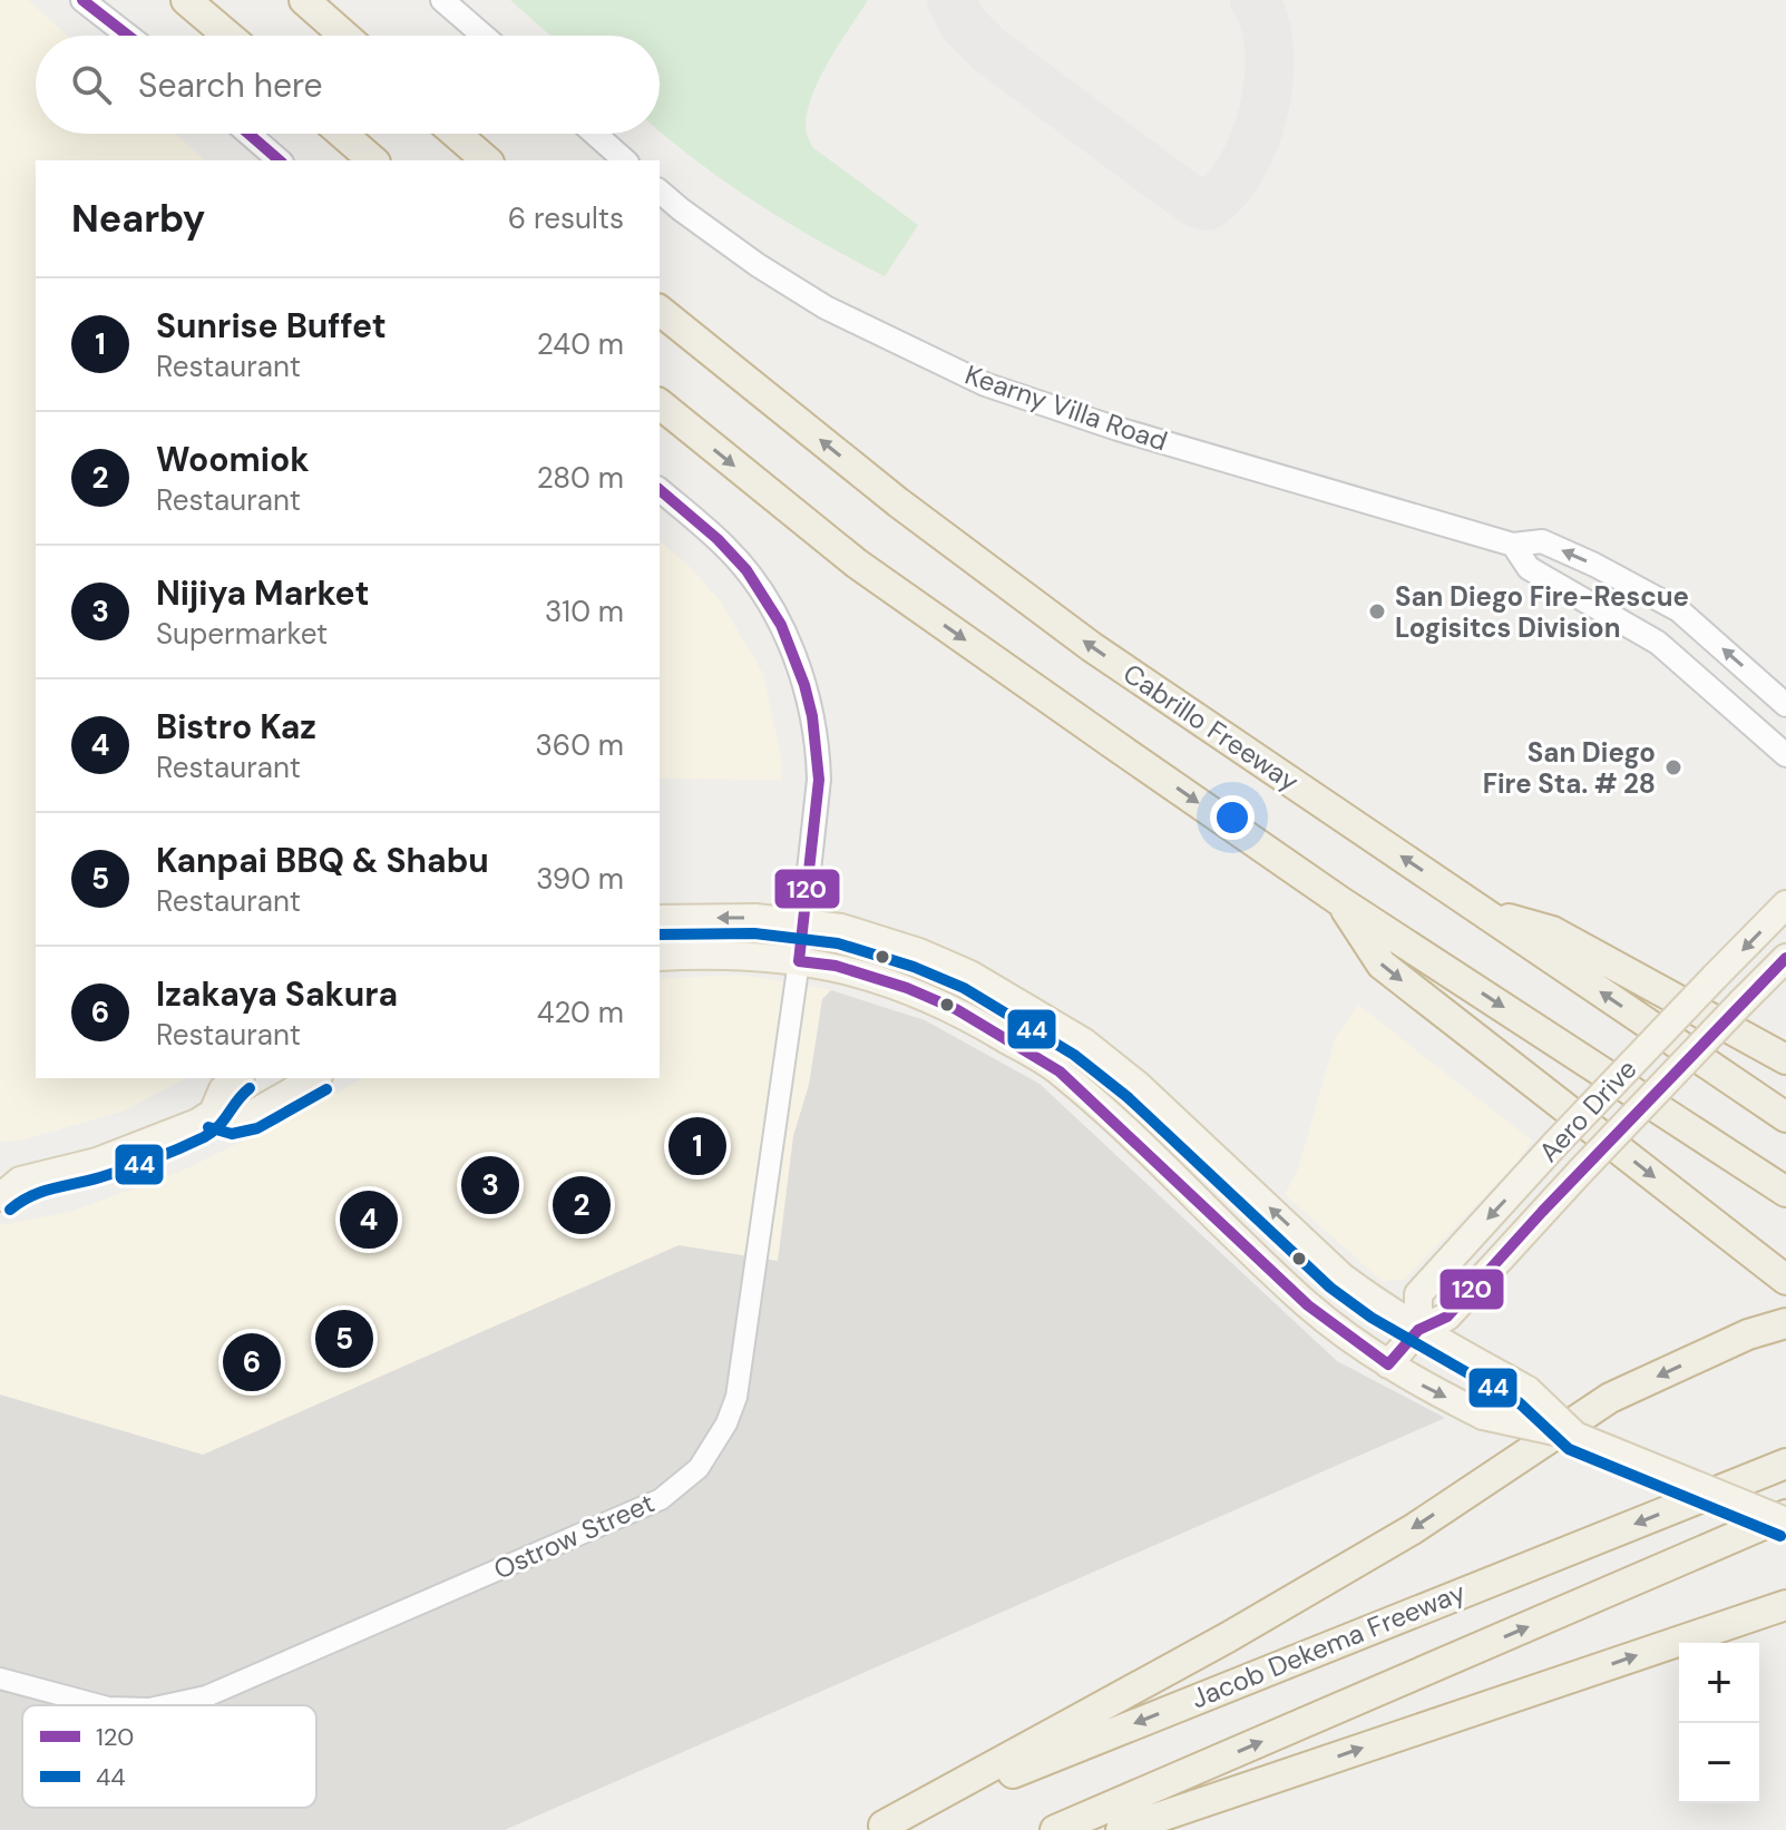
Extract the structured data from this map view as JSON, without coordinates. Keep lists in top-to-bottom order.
{
  "streets": {
    "highway": ["Cabrillo Freeway", "Jacob Dekema Freeway"],
    "main road": ["Kearny Villa Road", "Aero Drive"],
    "street": ["Ostrow Street"]
  },
  "places": ["San Diego Fire-Rescue Logisitcs Division", "San Diego Fire Sta. # 28"],
  "lines": ["transit line 120", "transit line 44"],
  "legend": ["120", "44"],
  "page": {
    "search": "Search here",
    "heading": ["Nearby", "6 results"],
    "list": [
      {
        "mark": "1",
        "name": "Sunrise Buffet",
        "note": "Restaurant",
        "value": "240 m"
      },
      {
        "mark": "2",
        "name": "Woomiok",
        "note": "Restaurant",
        "value": "280 m"
      },
      {
        "mark": "3",
        "name": "Nijiya Market",
        "note": "Supermarket",
        "value": "310 m"
      },
      {
        "mark": "4",
        "name": "Bistro Kaz",
        "note": "Restaurant",
        "value": "360 m"
      },
      {
        "mark": "5",
        "name": "Kanpai BBQ & Shabu",
        "note": "Restaurant",
        "value": "390 m"
      },
      {
        "mark": "6",
        "name": "Izakaya Sakura",
        "note": "Restaurant",
        "value": "420 m"
      }
    ],
    "pins": [
      "1",
      "3",
      "2",
      "4",
      "5",
      "6"
    ],
    "map_buttons": ["+", "−"]
  }
}
